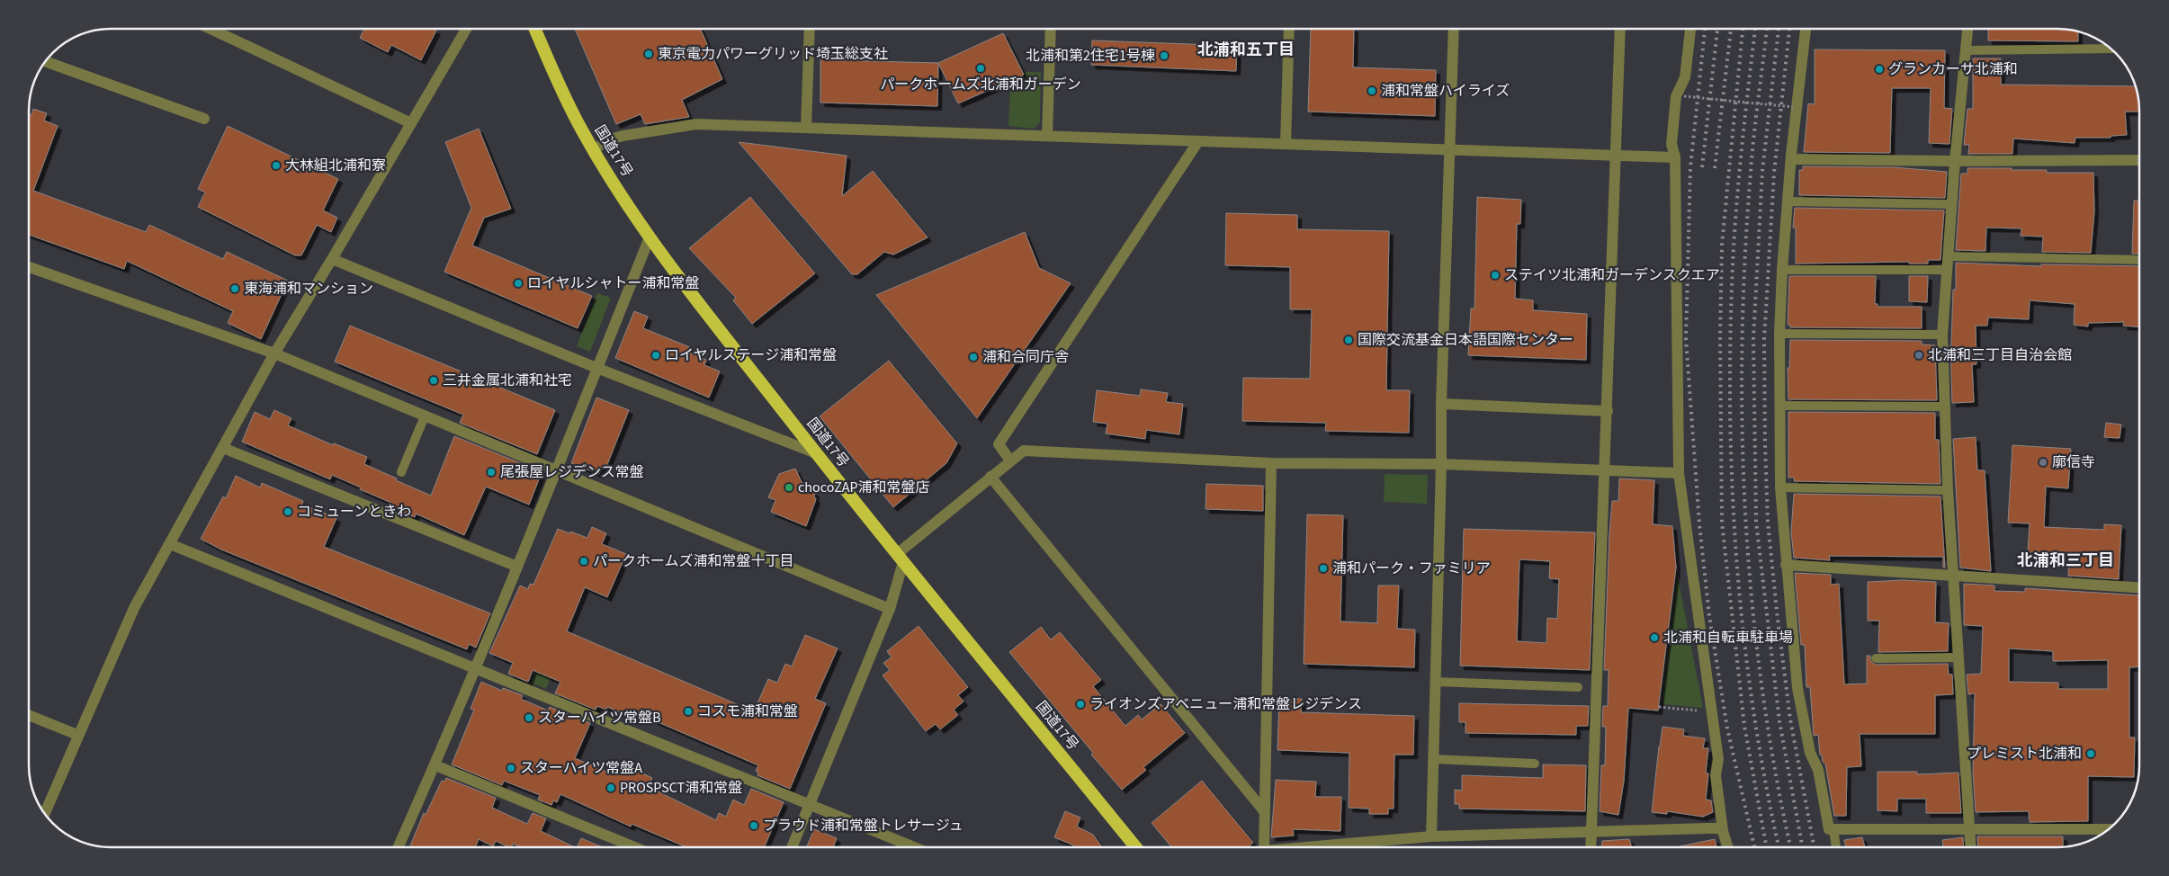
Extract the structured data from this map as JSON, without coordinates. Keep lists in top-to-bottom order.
{
  "streets": {
    "highway": ["国道17号"]
  },
  "districts": ["北浦和五丁目", "北浦和三丁目"],
  "places": [
    "東京電力パワーグリッド埼玉総支社",
    "北浦和第2住宅1号棟",
    "パークホームズ北浦和ガーデン",
    "グランカーサ北浦和",
    "浦和常盤ハイライズ",
    "大林組北浦和寮",
    "ステイツ北浦和ガーデンスクエア",
    "ロイヤルシャトー浦和常盤",
    "東海浦和マンション",
    "国際交流基金日本語国際センター",
    "ロイヤルステージ浦和常盤",
    "北浦和三丁目自治会館",
    "浦和合同庁舎",
    "三井金属北浦和社宅",
    "廓信寺",
    "尾張屋レジデンス常盤",
    "chocoZAP浦和常盤店",
    "コミューンときわ",
    "パークホームズ浦和常盤十丁目",
    "浦和パーク・ファミリア",
    "北浦和自転車駐車場",
    "ライオンズアベニュー浦和常盤レジデンス",
    "コスモ浦和常盤",
    "スターハイツ常盤B",
    "プレミスト北浦和",
    "スターハイツ常盤A",
    "PROSPSCT浦和常盤",
    "プラウド浦和常盤トレサージュ"
  ]
}
